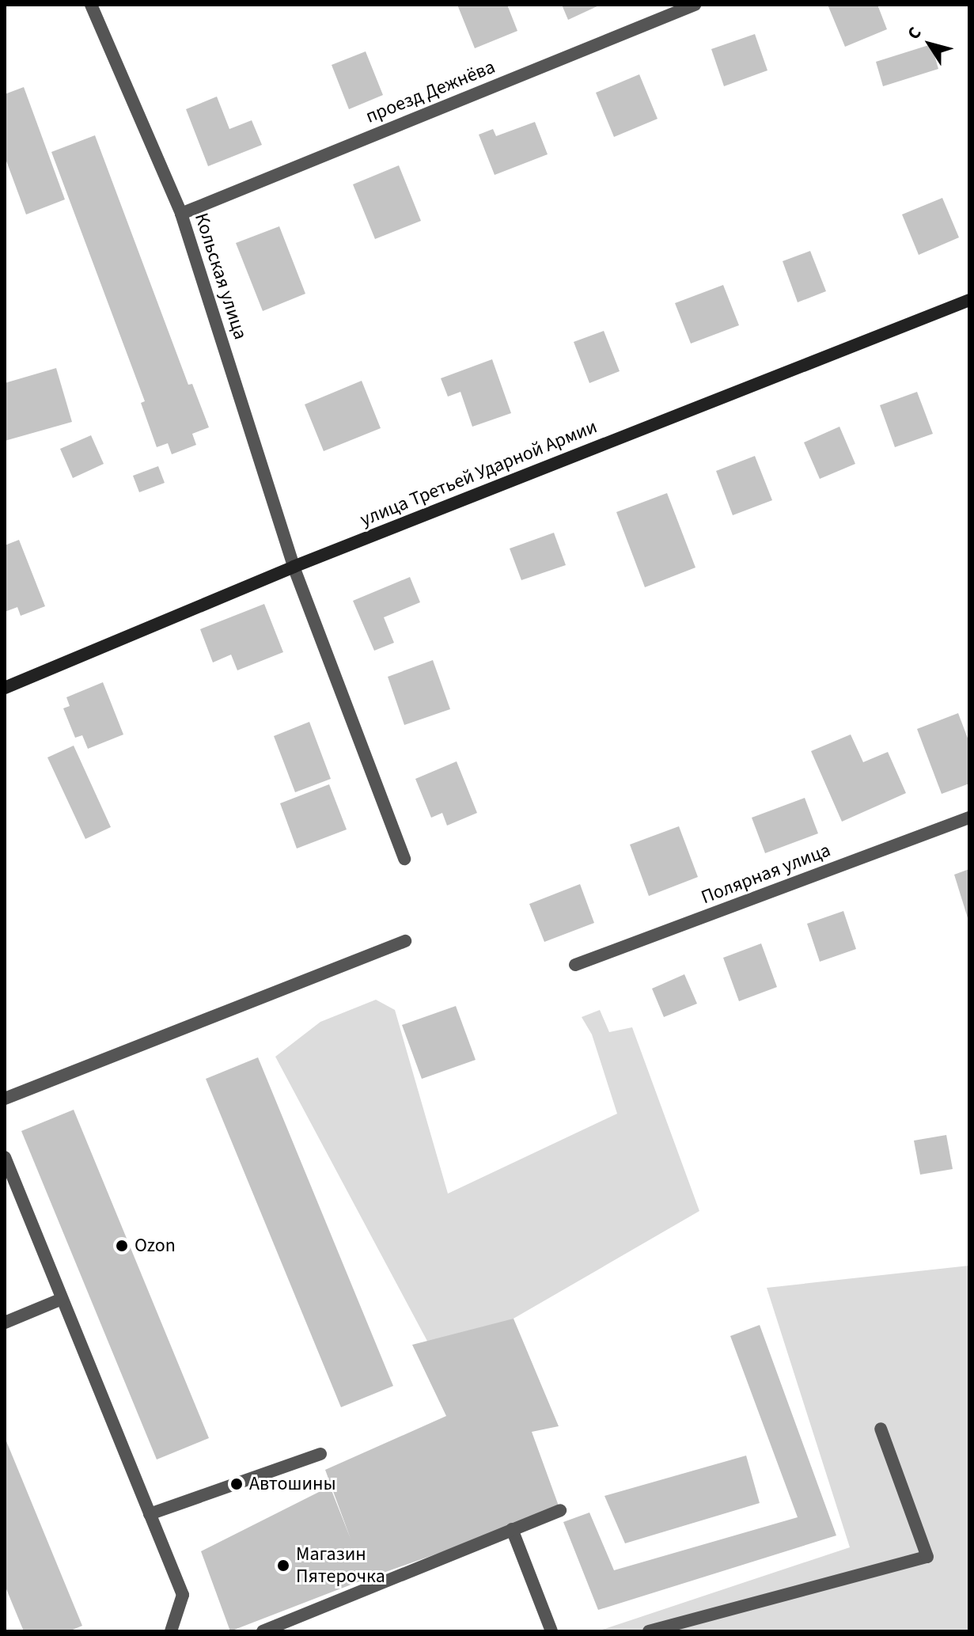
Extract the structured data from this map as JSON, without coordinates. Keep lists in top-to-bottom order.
{
  "streets": {
    "main road": ["улица Третьей Ударной Армии"],
    "street": ["проезд Дежнёва", "Кольская улица", "Полярная улица"]
  },
  "crossings": [
    ["проезд Дежнёва", "Кольская улица"],
    ["Кольская улица", "улица Третьей Ударной Армии"]
  ],
  "places": ["Ozon", "Автошины", "Магазин Пятерочка"],
  "north": "top left"
}
